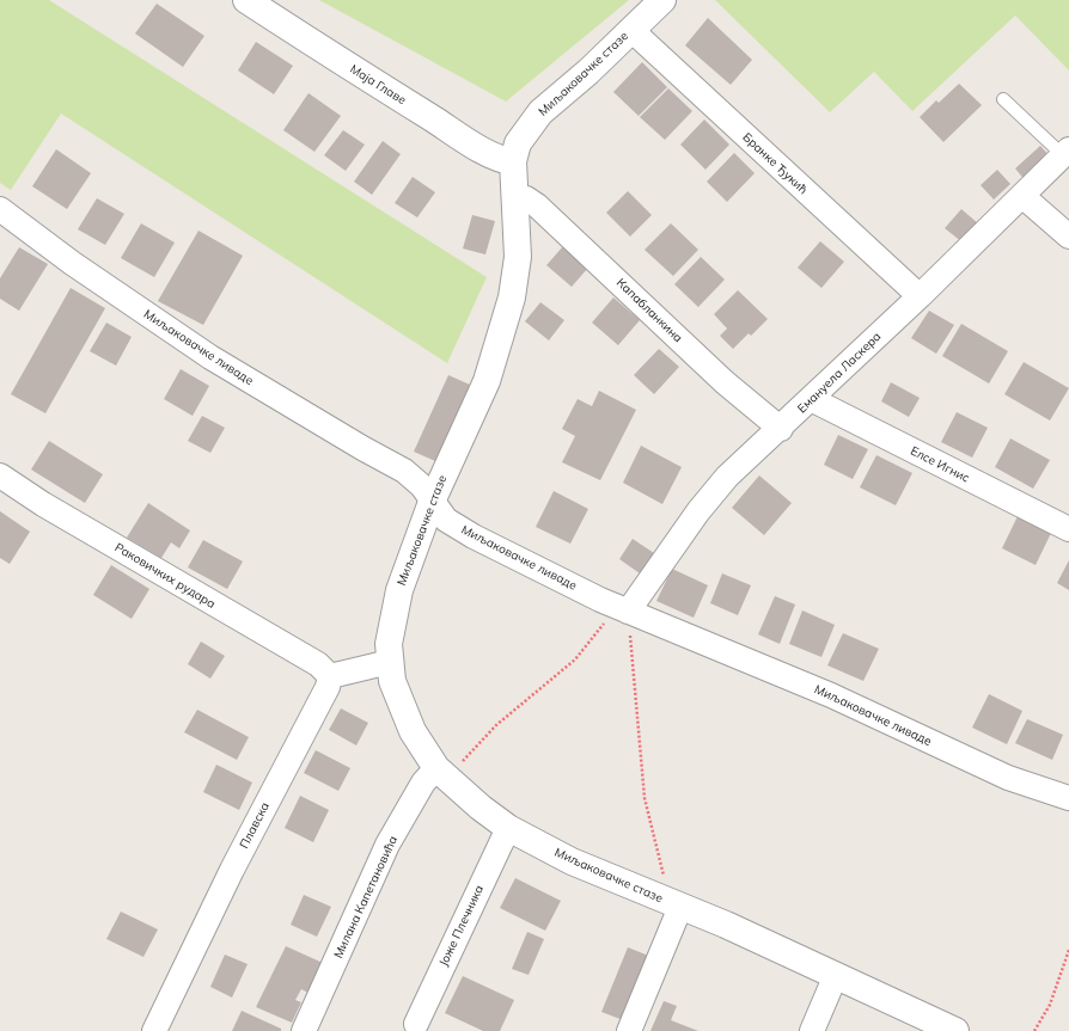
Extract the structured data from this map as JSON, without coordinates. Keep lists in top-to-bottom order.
{
  "streets": {
    "street": [
      "Миљаковачке стазе",
      "Маја Главе",
      "Бранке Ђукић",
      "Капабланкина",
      "Миљаковачке ливаде",
      "Емануела Ласкера",
      "Елсе Игнис",
      "Раковичких рудара",
      "Плавска",
      "Милана Капетановића",
      "Јоже Плечника"
    ]
  },
  "crossings": [
    ["Миљаковачке стазе", "Маја Главе"],
    ["Миљаковачке стазе", "Бранке Ђукић"],
    ["Миљаковачке стазе", "Капабланкина"],
    ["Миљаковачке стазе", "Миљаковачке ливаде"],
    ["Миљаковачке стазе", "Милана Капетановића"],
    ["Миљаковачке стазе", "Јоже Плечника"],
    ["Бранке Ђукић", "Емануела Ласкера"],
    ["Капабланкина", "Емануела Ласкера"],
    ["Миљаковачке ливаде", "Емануела Ласкера"],
    ["Емануела Ласкера", "Елсе Игнис"],
    ["Раковичких рудара", "Плавска"]
  ]
}
